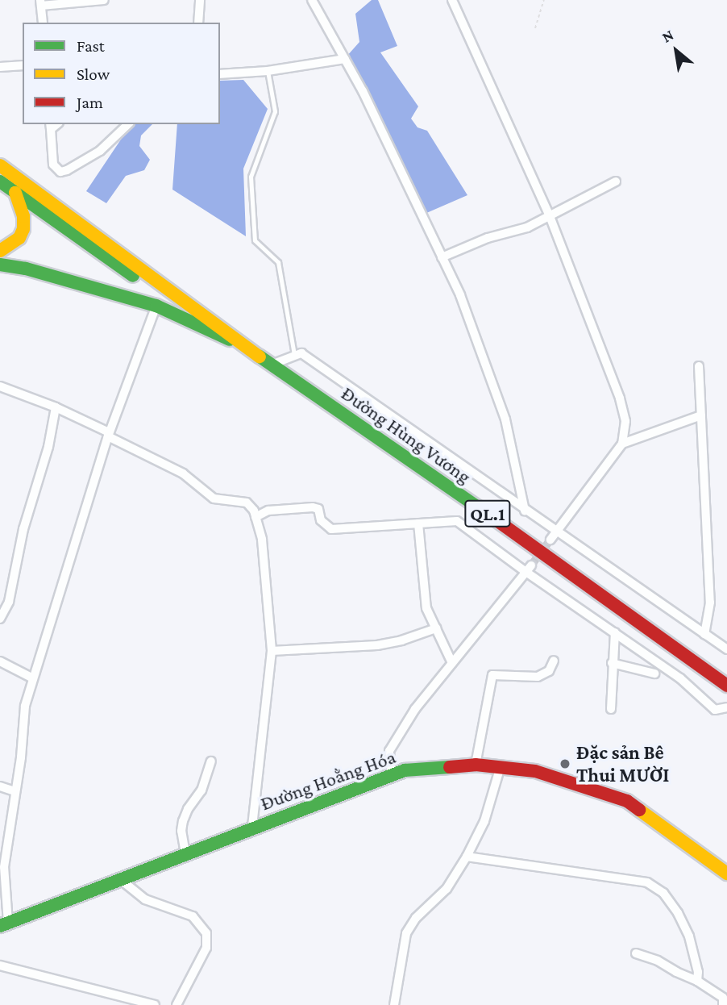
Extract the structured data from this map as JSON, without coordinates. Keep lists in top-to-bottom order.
{
  "streets": {
    "main road": ["Đường Hùng Vương", "QL.1", "Đường Hoằng Hóa"]
  },
  "places": ["Đặc sản Bê Thui MƯỜI"],
  "legend": ["Fast", "Slow", "Jam"],
  "north": "top left"
}
